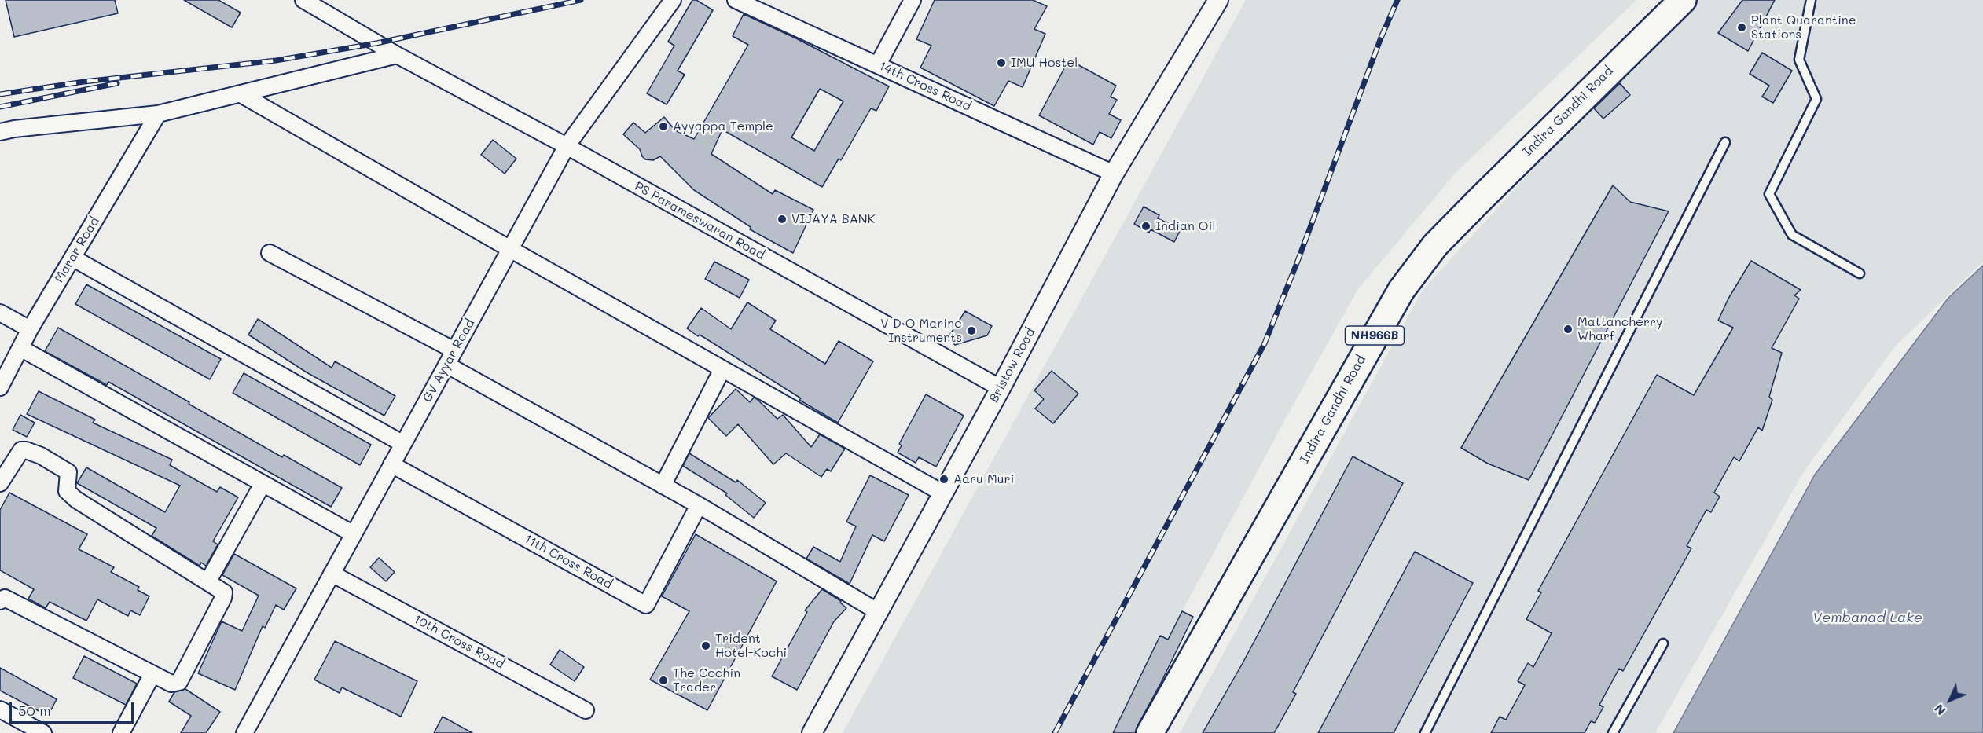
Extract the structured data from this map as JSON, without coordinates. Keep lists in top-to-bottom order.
{
  "streets": {
    "highway": ["Indira Gandhi Road", "NH966B"],
    "street": [
      "14th Cross Road",
      "PS Parameswaran Road",
      "Marar Road",
      "GV Ayyar Road",
      "Bristow Road",
      "11th Cross Road",
      "10th Cross Road"
    ]
  },
  "crossings": [
    ["14th Cross Road", "Bristow Road"],
    ["PS Parameswaran Road", "GV Ayyar Road"],
    ["PS Parameswaran Road", "Bristow Road"],
    ["GV Ayyar Road", "11th Cross Road"],
    ["GV Ayyar Road", "10th Cross Road"]
  ],
  "water": ["Vembanad Lake"],
  "places": [
    "Plant Quarantine Stations",
    "IMU Hostel",
    "Ayyappa Temple",
    "VIJAYA BANK",
    "Indian Oil",
    "Mattancherry Wharf",
    "V D O Marine Instruments",
    "Aaru Muri",
    "Trident Hotel-Kochi",
    "The Cochin Trader"
  ],
  "scale_bar": "50 m",
  "north": "bottom left"
}
